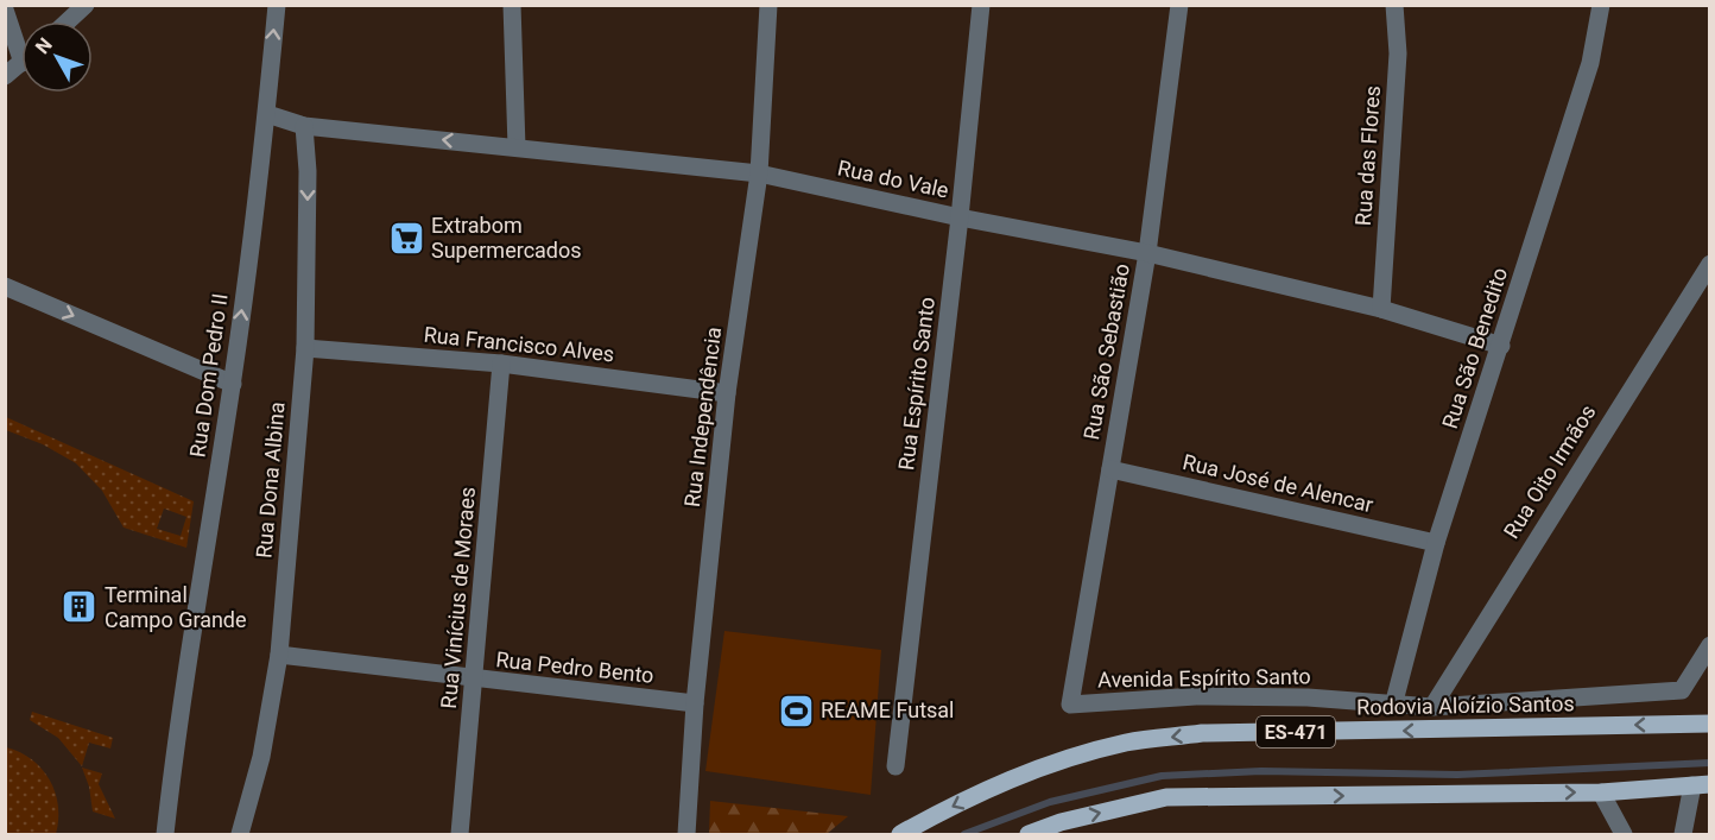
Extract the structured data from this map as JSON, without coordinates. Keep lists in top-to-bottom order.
{
  "streets": {
    "main road": ["Rodovia Aloízio Santos", "ES-471"],
    "street": [
      "Rua das Flores",
      "Rua do Vale",
      "Rua Francisco Alves",
      "Rua São Benedito",
      "Rua São Sebastião",
      "Rua Dom Pedro II",
      "Rua Espírito Santo",
      "Rua Independência",
      "Rua Oito Irmãos",
      "Rua Dona Albina",
      "Rua José de Alencar",
      "Rua Vinícius de Moraes",
      "Rua Pedro Bento",
      "Avenida Espírito Santo"
    ]
  },
  "crossings": [
    ["Rua das Flores", "Rua do Vale"],
    ["Rua do Vale", "Rua São Benedito"],
    ["Rua do Vale", "Rua São Sebastião"],
    ["Rua do Vale", "Rua Dom Pedro II"],
    ["Rua do Vale", "Rua Espírito Santo"],
    ["Rua do Vale", "Rua Independência"],
    ["Rua do Vale", "Rua Dona Albina"],
    ["Rua Francisco Alves", "Rua Independência"],
    ["Rua Francisco Alves", "Rua Dona Albina"],
    ["Rua Francisco Alves", "Rua Vinícius de Moraes"],
    ["Rua São Benedito", "Rua José de Alencar"],
    ["Rua São Benedito", "Avenida Espírito Santo"],
    ["Rua São Sebastião", "Rua José de Alencar"],
    ["Rua São Sebastião", "Avenida Espírito Santo"],
    ["Rua Independência", "Rua Pedro Bento"],
    ["Rua Oito Irmãos", "Avenida Espírito Santo"],
    ["Rua Dona Albina", "Rua Pedro Bento"],
    ["Rua Vinícius de Moraes", "Rua Pedro Bento"]
  ],
  "one_way": ["Rua Dom Pedro II"],
  "places": {
    "supermarket": ["Extrabom Supermercados"],
    "building": ["Terminal Campo Grande"],
    "sports": ["REAME Futsal"]
  },
  "north": "top left"
}
